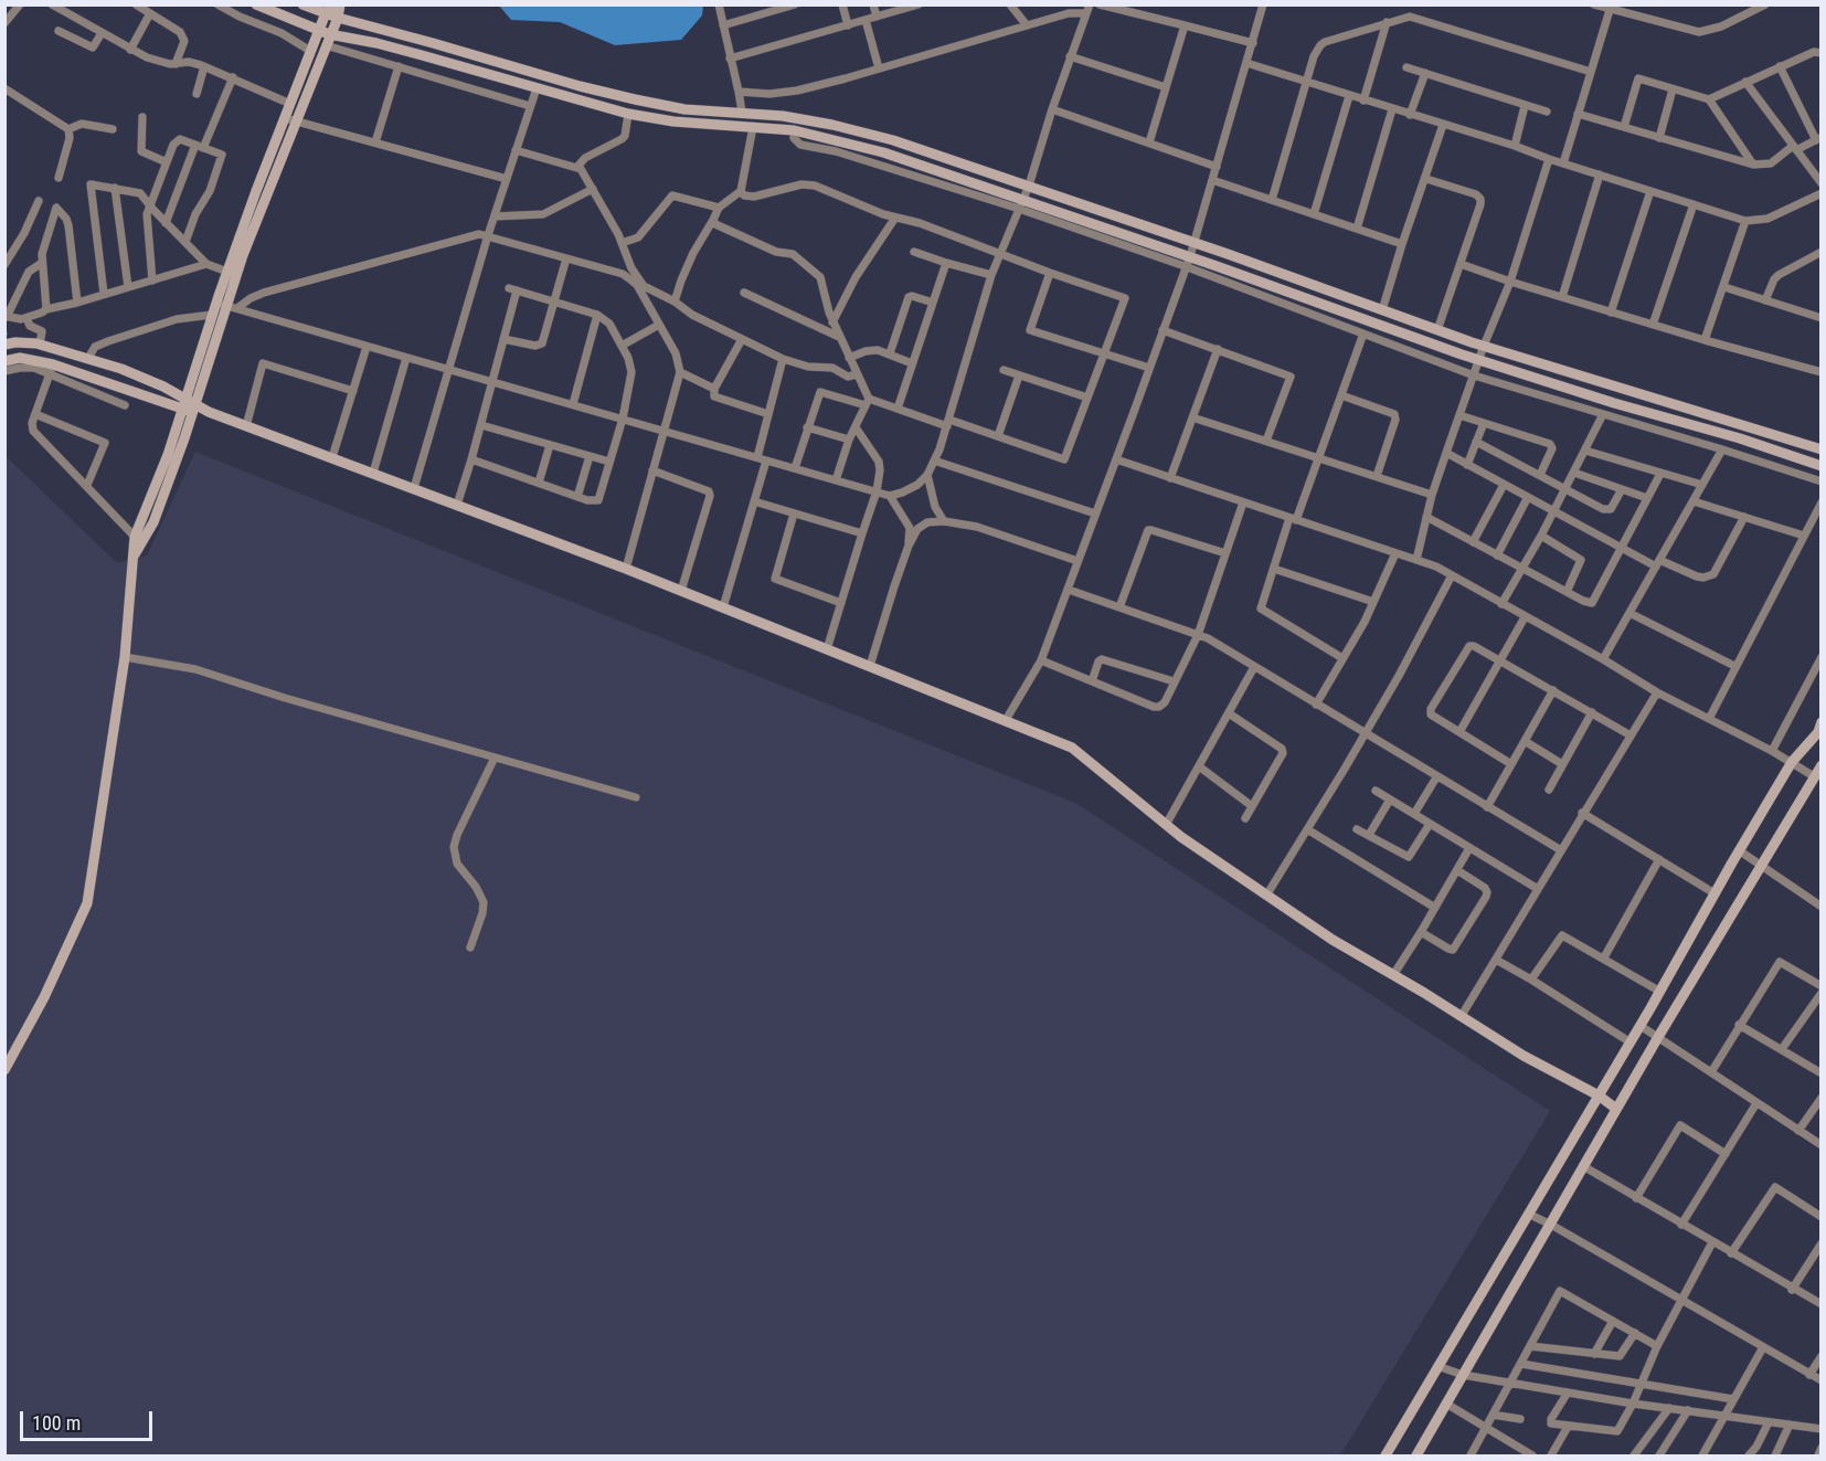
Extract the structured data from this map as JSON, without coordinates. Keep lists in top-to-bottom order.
{
  "scale_bar": "100 m"
}
